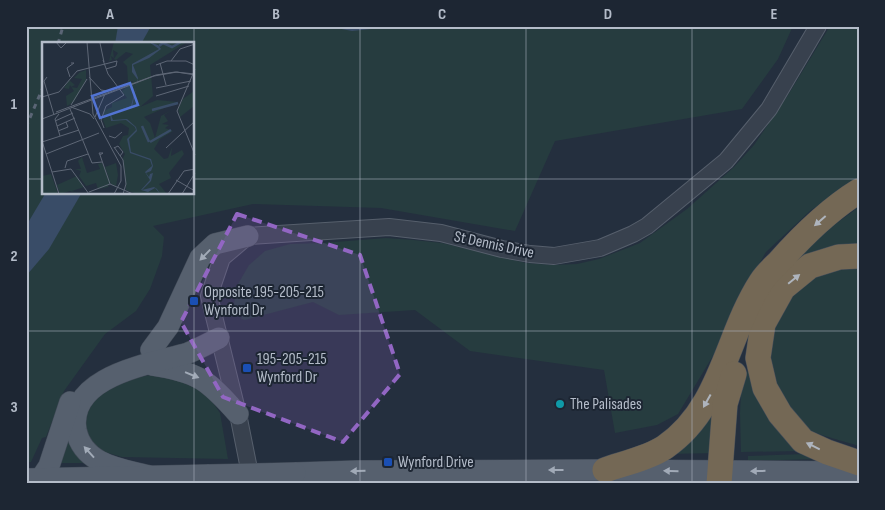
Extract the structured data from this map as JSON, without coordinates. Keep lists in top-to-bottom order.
{
  "streets": {
    "street": ["St Dennis Drive"]
  },
  "places": {
    "transit": ["Opposite 195-205-215 Wynford Dr", "195-205-215 Wynford Dr", "Wynford Drive"],
    "other": ["The Palisades"]
  },
  "grid": {
    "columns": [
      "A",
      "B",
      "C",
      "D",
      "E"
    ],
    "rows": ["1", "2", "3"]
  }
}
